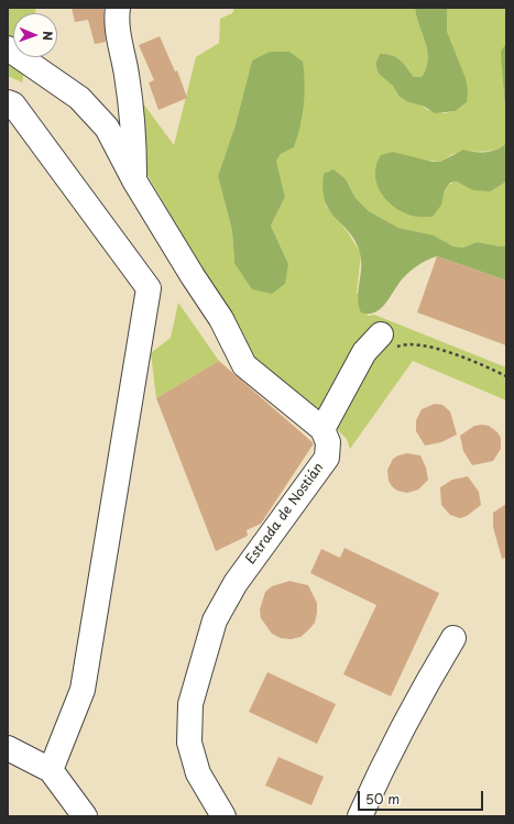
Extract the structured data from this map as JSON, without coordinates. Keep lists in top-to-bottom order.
{
  "streets": {
    "street": ["Estrada de Nostián"]
  },
  "scale_bar": "50 m",
  "north": "right"
}
